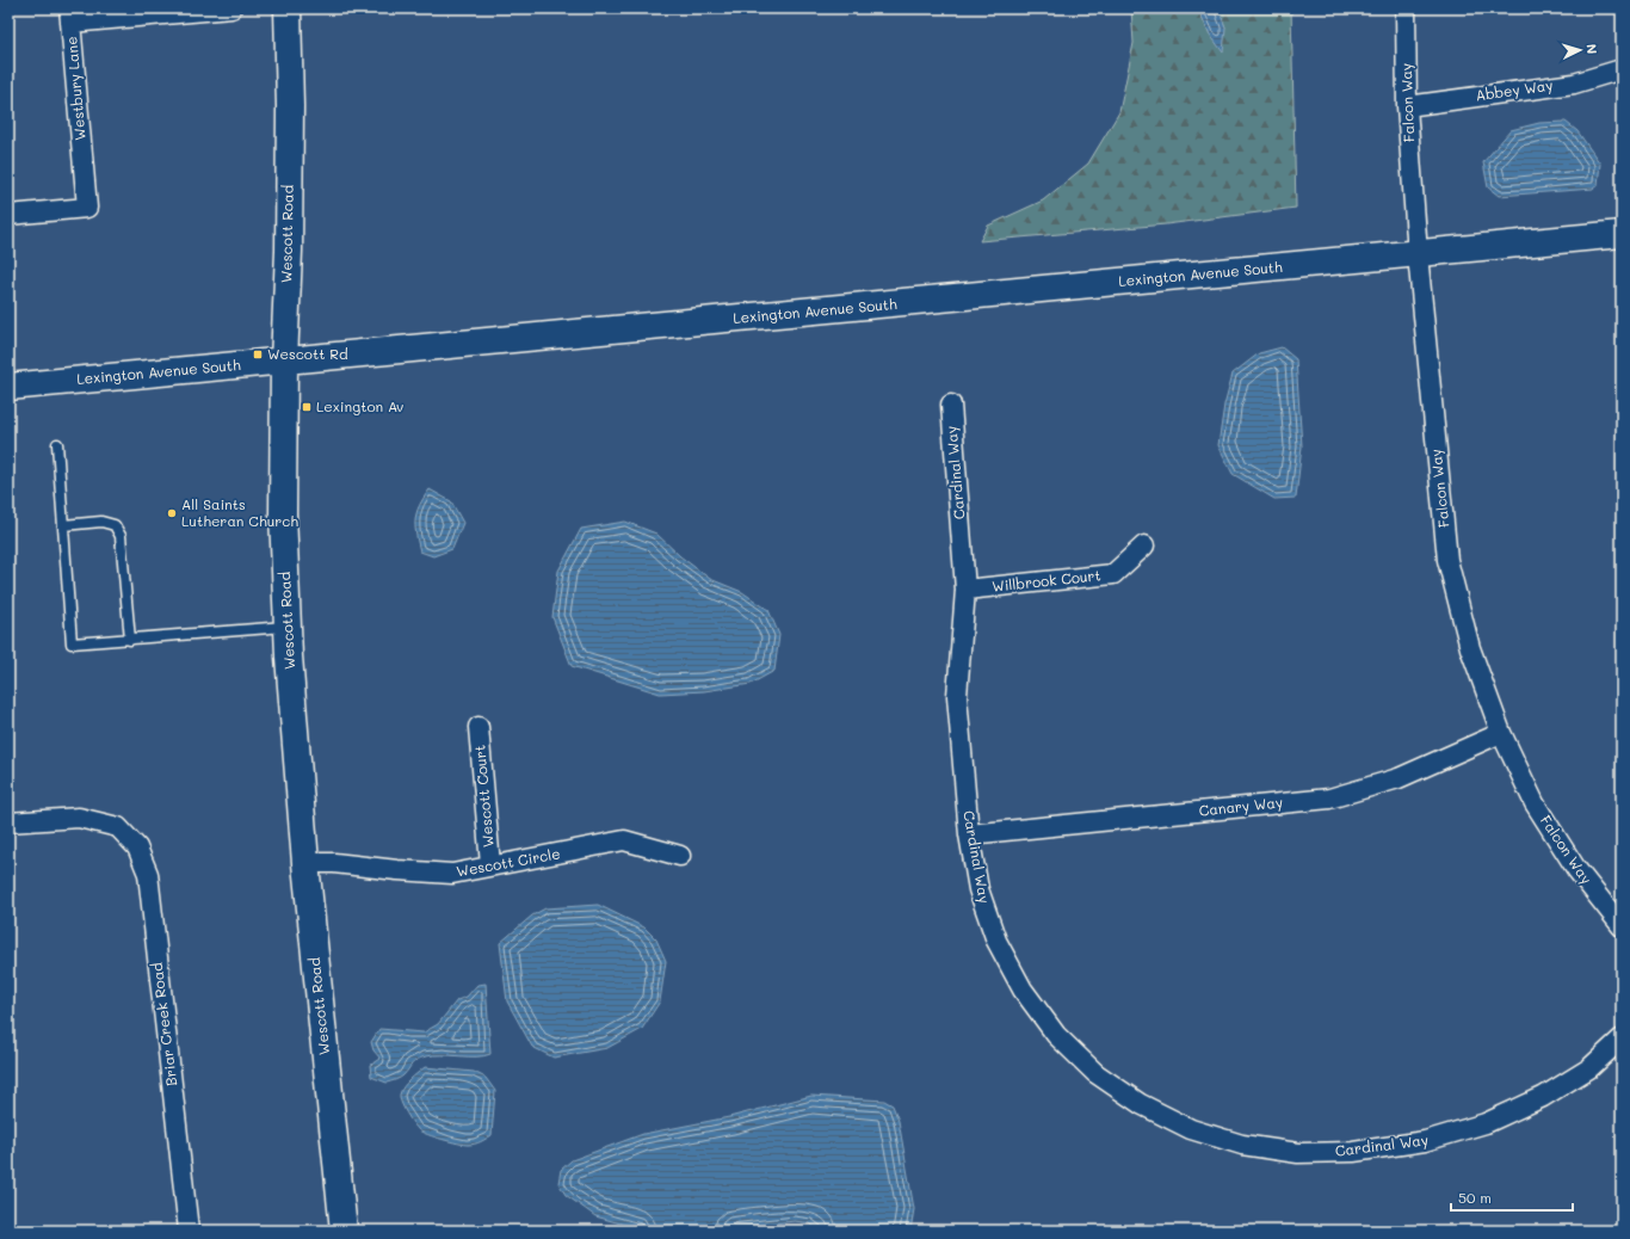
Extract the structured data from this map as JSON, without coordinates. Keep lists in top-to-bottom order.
{
  "streets": {
    "street": [
      "Westbury Lane",
      "Abbey Way",
      "Falcon Way",
      "Wescott Road",
      "Lexington Avenue South",
      "Cardinal Way",
      "Willbrook Court",
      "Wescott Court",
      "Canary Way",
      "Wescott Circle",
      "Briar Creek Road"
    ]
  },
  "crossings": [
    ["Abbey Way", "Falcon Way"],
    ["Falcon Way", "Lexington Avenue South"],
    ["Falcon Way", "Canary Way"],
    ["Wescott Road", "Lexington Avenue South"],
    ["Wescott Road", "Wescott Circle"],
    ["Cardinal Way", "Willbrook Court"],
    ["Cardinal Way", "Canary Way"],
    ["Wescott Court", "Wescott Circle"]
  ],
  "places": {
    "transit": ["Wescott Rd", "Lexington Av"],
    "other": ["All Saints Lutheran Church"]
  },
  "scale_bar": "50 m",
  "north": "right"
}
